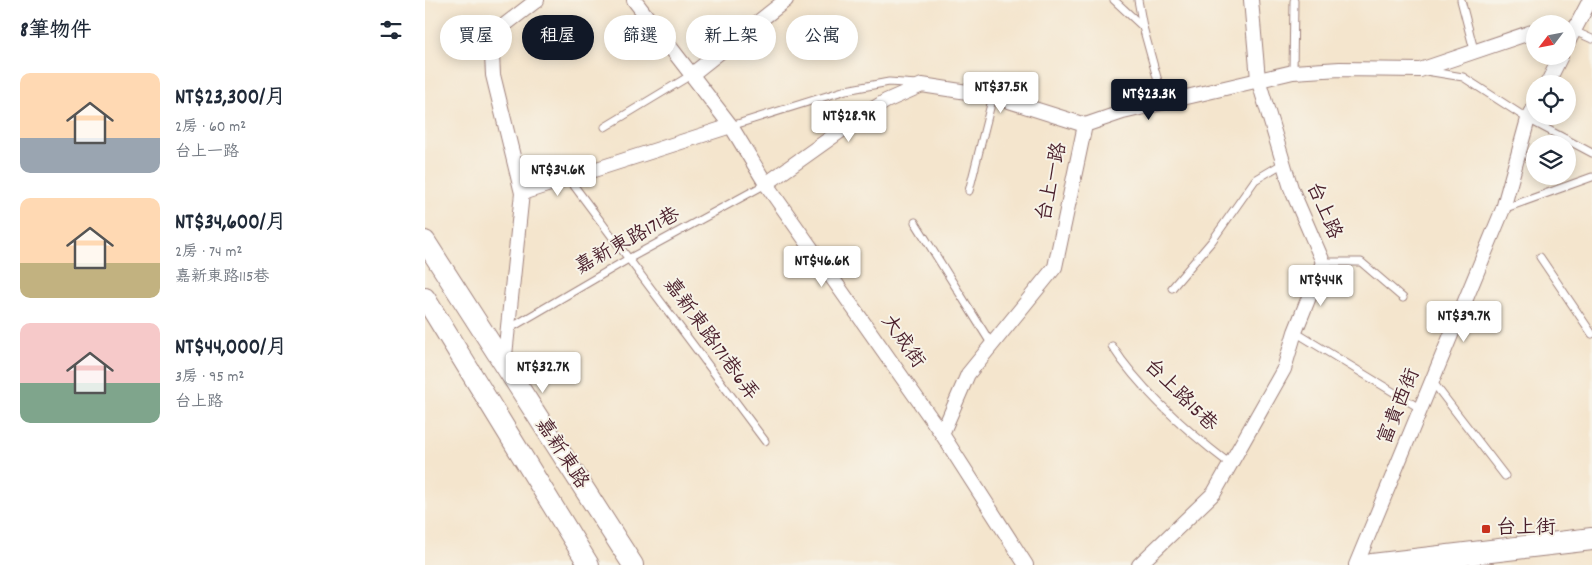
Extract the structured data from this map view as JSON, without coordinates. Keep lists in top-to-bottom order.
{
  "streets": {
    "street": [
      "台上一路",
      "台上路",
      "大成街",
      "富貴西街",
      "嘉新東路"
    ],
    "lane": ["嘉新東路171巷", "嘉新東路171巷6弄", "台上路15巷"]
  },
  "crossings": [
    ["台上一路", "台上路"],
    ["台上一路", "大成街"],
    ["台上路", "台上路15巷"],
    ["嘉新東路171巷", "嘉新東路171巷6弄"],
    ["嘉新東路171巷", "大成街"]
  ],
  "places": {
    "transit": ["台上街"]
  },
  "north": "bottom left",
  "page": {
    "heading": "8筆物件",
    "chip": [
      "買屋",
      "租屋",
      "篩選",
      "新上架",
      "公寓"
    ],
    "list": [
      {
        "name": "NT$23,300/月",
        "note": "2房 · 60 m² · 台上一路"
      },
      {
        "name": "NT$34,600/月",
        "note": "2房 · 74 m² · 嘉新東路115巷"
      },
      {
        "name": "NT$44,000/月",
        "note": "3房 · 95 m² · 台上路"
      }
    ],
    "price": [
      "NT$37.5K",
      "NT$23.3K",
      "NT$28.9K",
      "NT$34.6K",
      "NT$46.6K",
      "NT$44K",
      "NT$39.7K",
      "NT$32.7K"
    ]
  }
}
